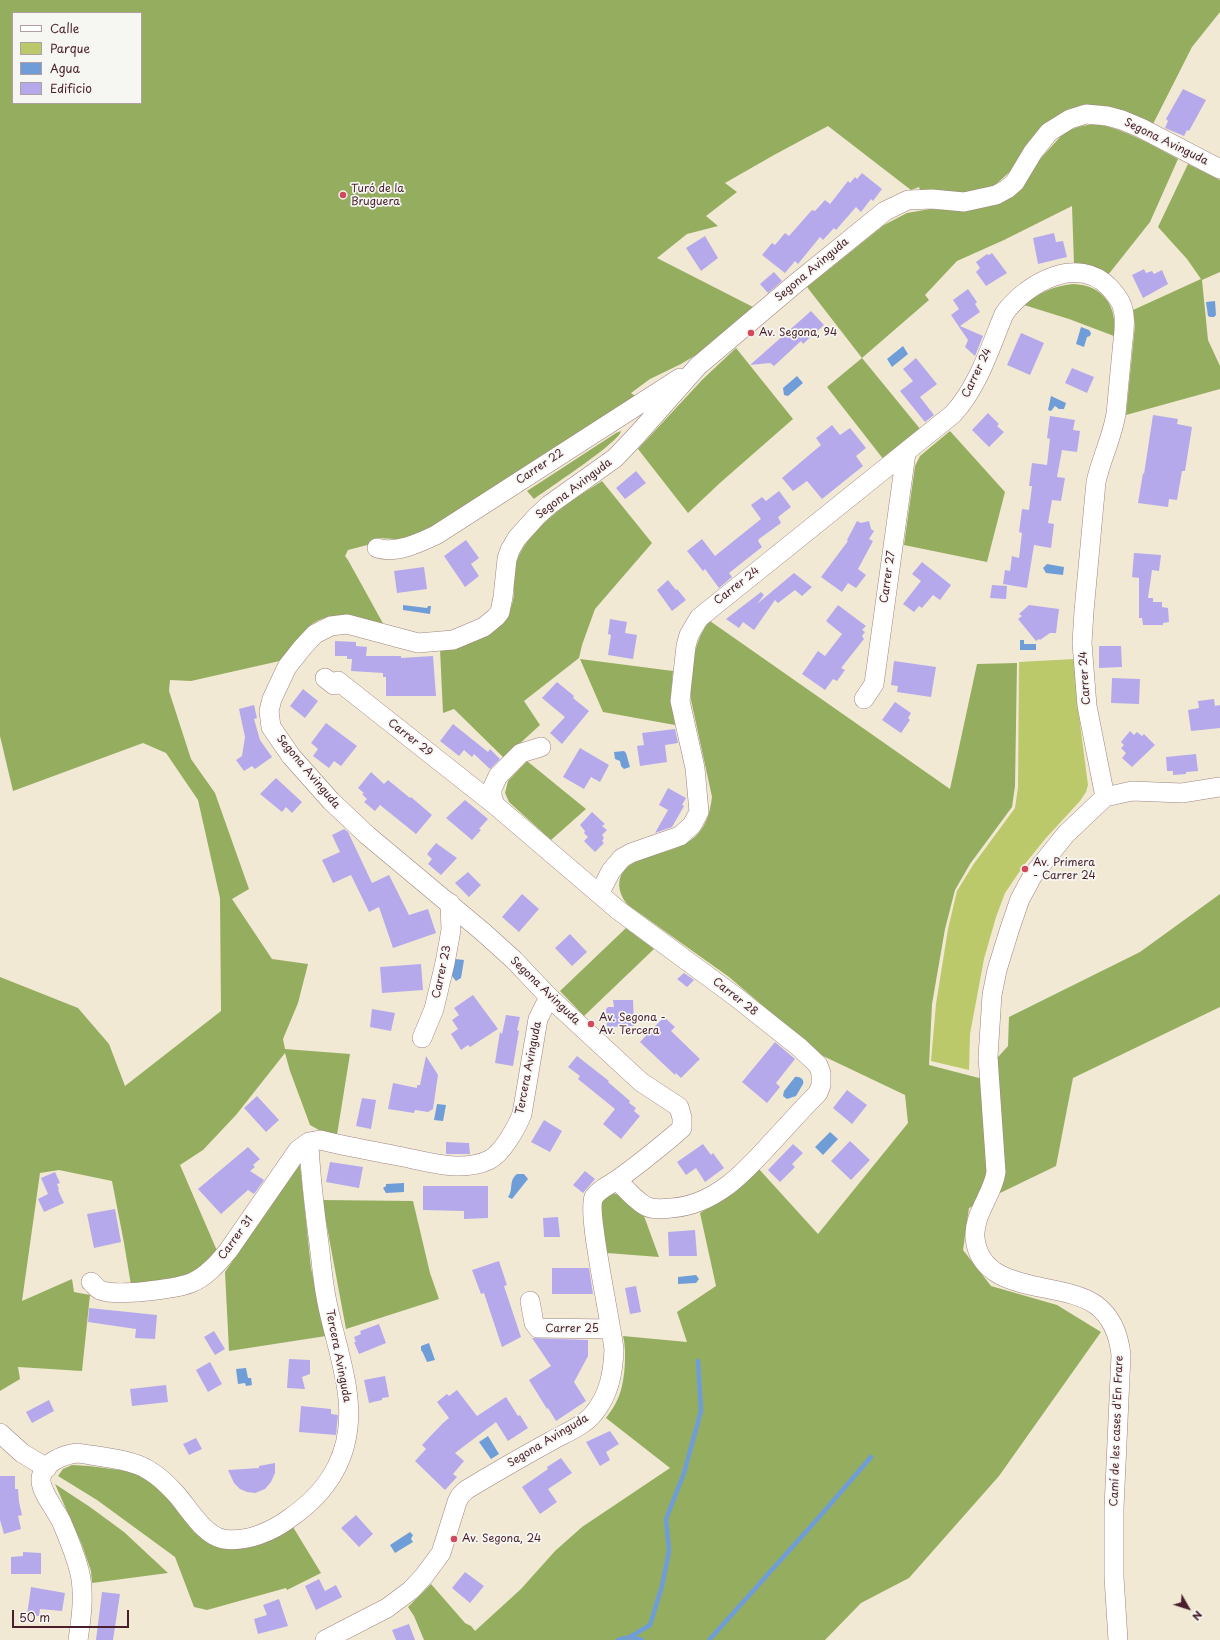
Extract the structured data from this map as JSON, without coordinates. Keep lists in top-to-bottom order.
{
  "streets": {
    "street": [
      "Segona Avinguda",
      "Carrer 24",
      "Carrer 22",
      "Carrer 27",
      "Carrer 29",
      "Carrer 23",
      "Carrer 28",
      "Tercera Avinguda",
      "Carrer 31",
      "Carrer 25",
      "Camí de les cases d'En Frare"
    ]
  },
  "crossings": [
    ["Segona Avinguda", "Carrer 22"],
    ["Segona Avinguda", "Carrer 23"],
    ["Segona Avinguda", "Carrer 28"],
    ["Segona Avinguda", "Tercera Avinguda"],
    ["Segona Avinguda", "Carrer 25"],
    ["Carrer 24", "Carrer 27"],
    ["Carrer 24", "Carrer 28"],
    ["Carrer 24", "Camí de les cases d'En Frare"],
    ["Carrer 29", "Carrer 28"],
    ["Tercera Avinguda", "Carrer 31"]
  ],
  "places": [
    "Turó de la Bruguera",
    "Av. Segona, 94",
    "Av. Primera - Carrer 24",
    "Av. Segona - Av. Tercera",
    "Av. Segona, 24"
  ],
  "legend": [
    "Calle",
    "Parque",
    "Agua",
    "Edificio"
  ],
  "scale_bar": "50 m",
  "north": "bottom right"
}
